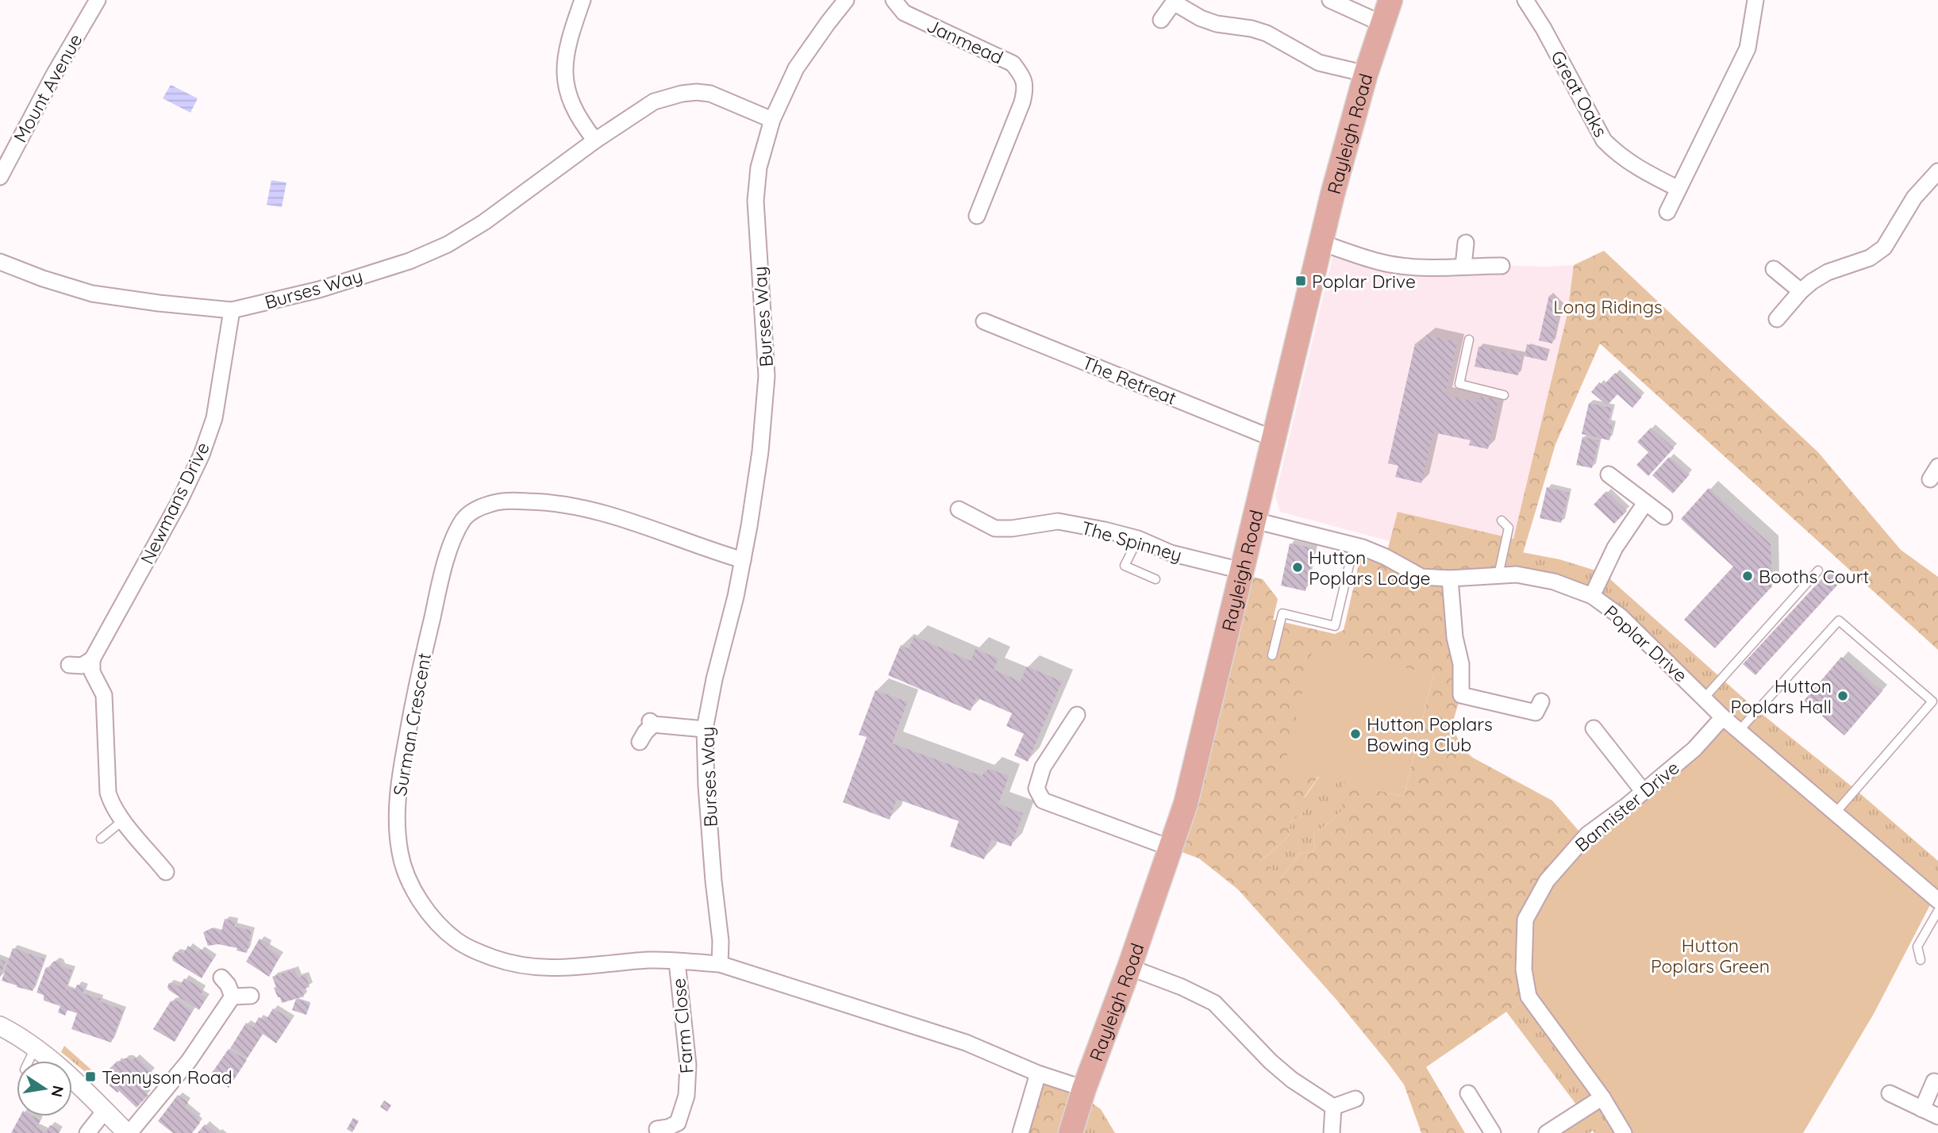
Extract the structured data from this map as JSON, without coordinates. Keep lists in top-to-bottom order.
{
  "streets": {
    "main road": ["Rayleigh Road"],
    "street": [
      "Janmead",
      "Mount Avenue",
      "Great Oaks",
      "Burses Way",
      "The Retreat",
      "Newmans Drive",
      "The Spinney",
      "Poplar Drive",
      "Surman Crescent",
      "Bannister Drive",
      "Farm Close"
    ]
  },
  "crossings": [
    ["Rayleigh Road", "The Retreat"],
    ["Rayleigh Road", "The Spinney"],
    ["Rayleigh Road", "Poplar Drive"],
    ["Burses Way", "Newmans Drive"],
    ["Burses Way", "Surman Crescent"],
    ["Poplar Drive", "Bannister Drive"],
    ["Surman Crescent", "Farm Close"]
  ],
  "parks": ["Long Ridings", "Hutton Poplars Green"],
  "places": {
    "transit": ["Poplar Drive", "Tennyson Road"],
    "other": [
      "Hutton Poplars Lodge",
      "Booths Court",
      "Hutton Poplars Hall",
      "Hutton Poplars Bowing Club"
    ]
  },
  "north": "right"
}
